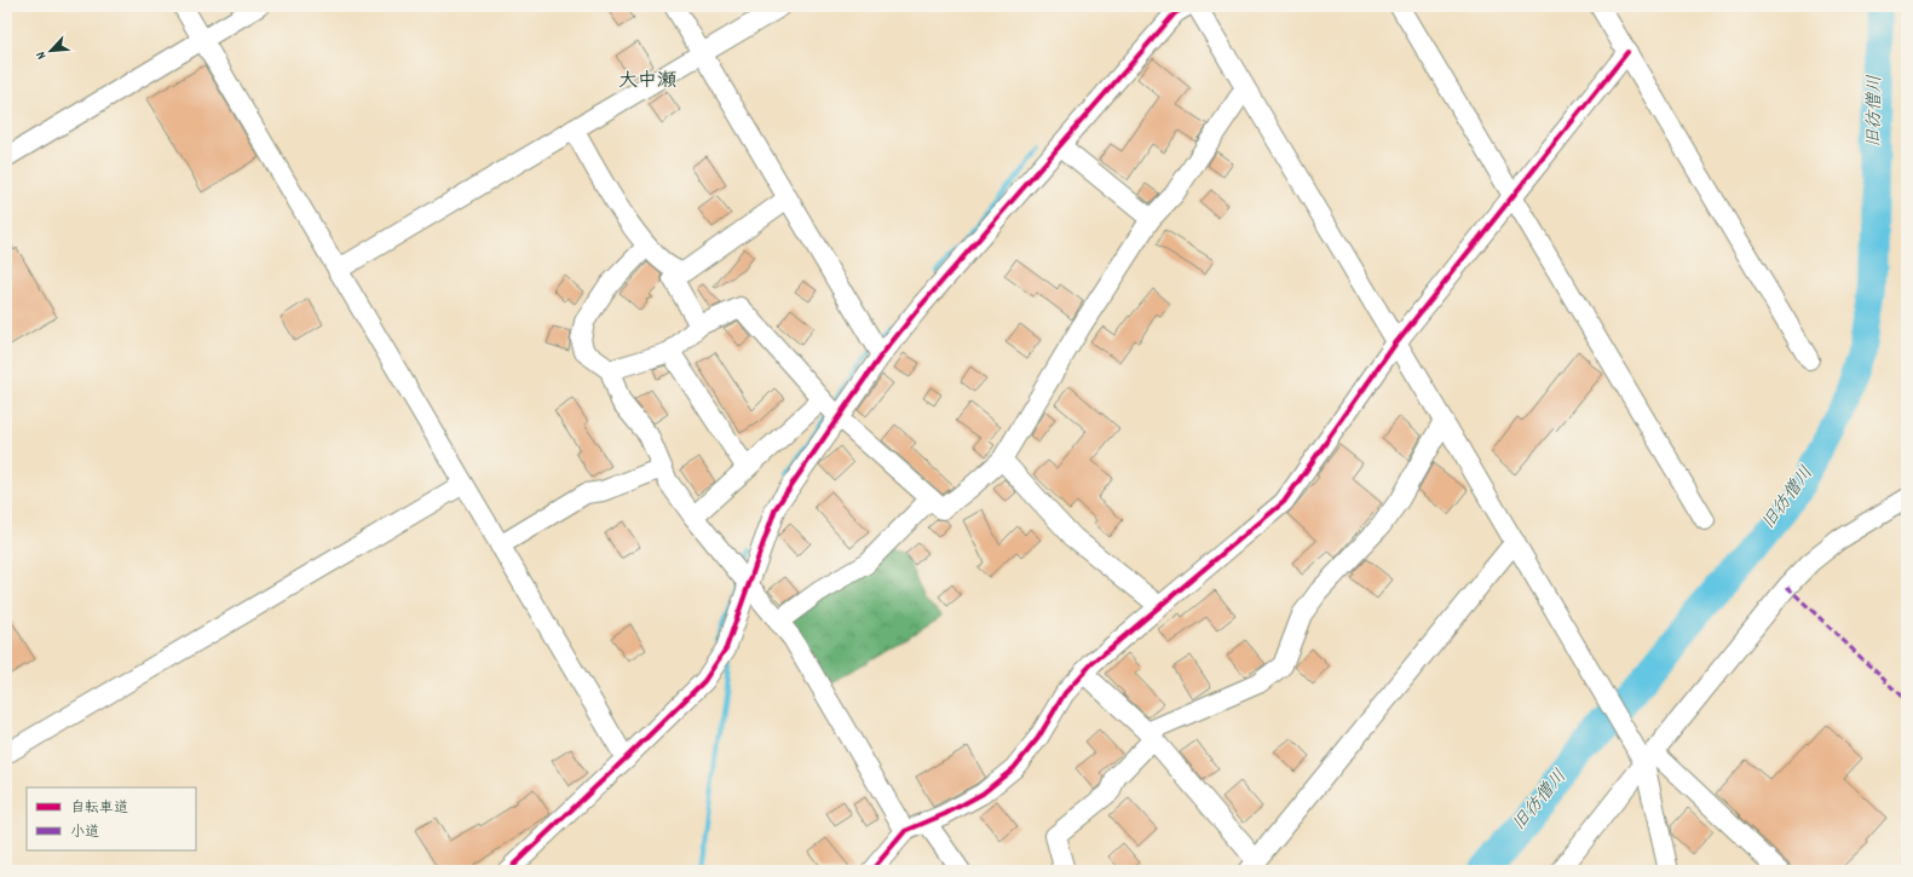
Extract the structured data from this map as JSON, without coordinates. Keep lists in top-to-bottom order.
{
  "districts": ["大中瀬"],
  "water": ["旧彷僧川"],
  "legend": ["自転車道", "小道"],
  "north": "bottom left"
}
